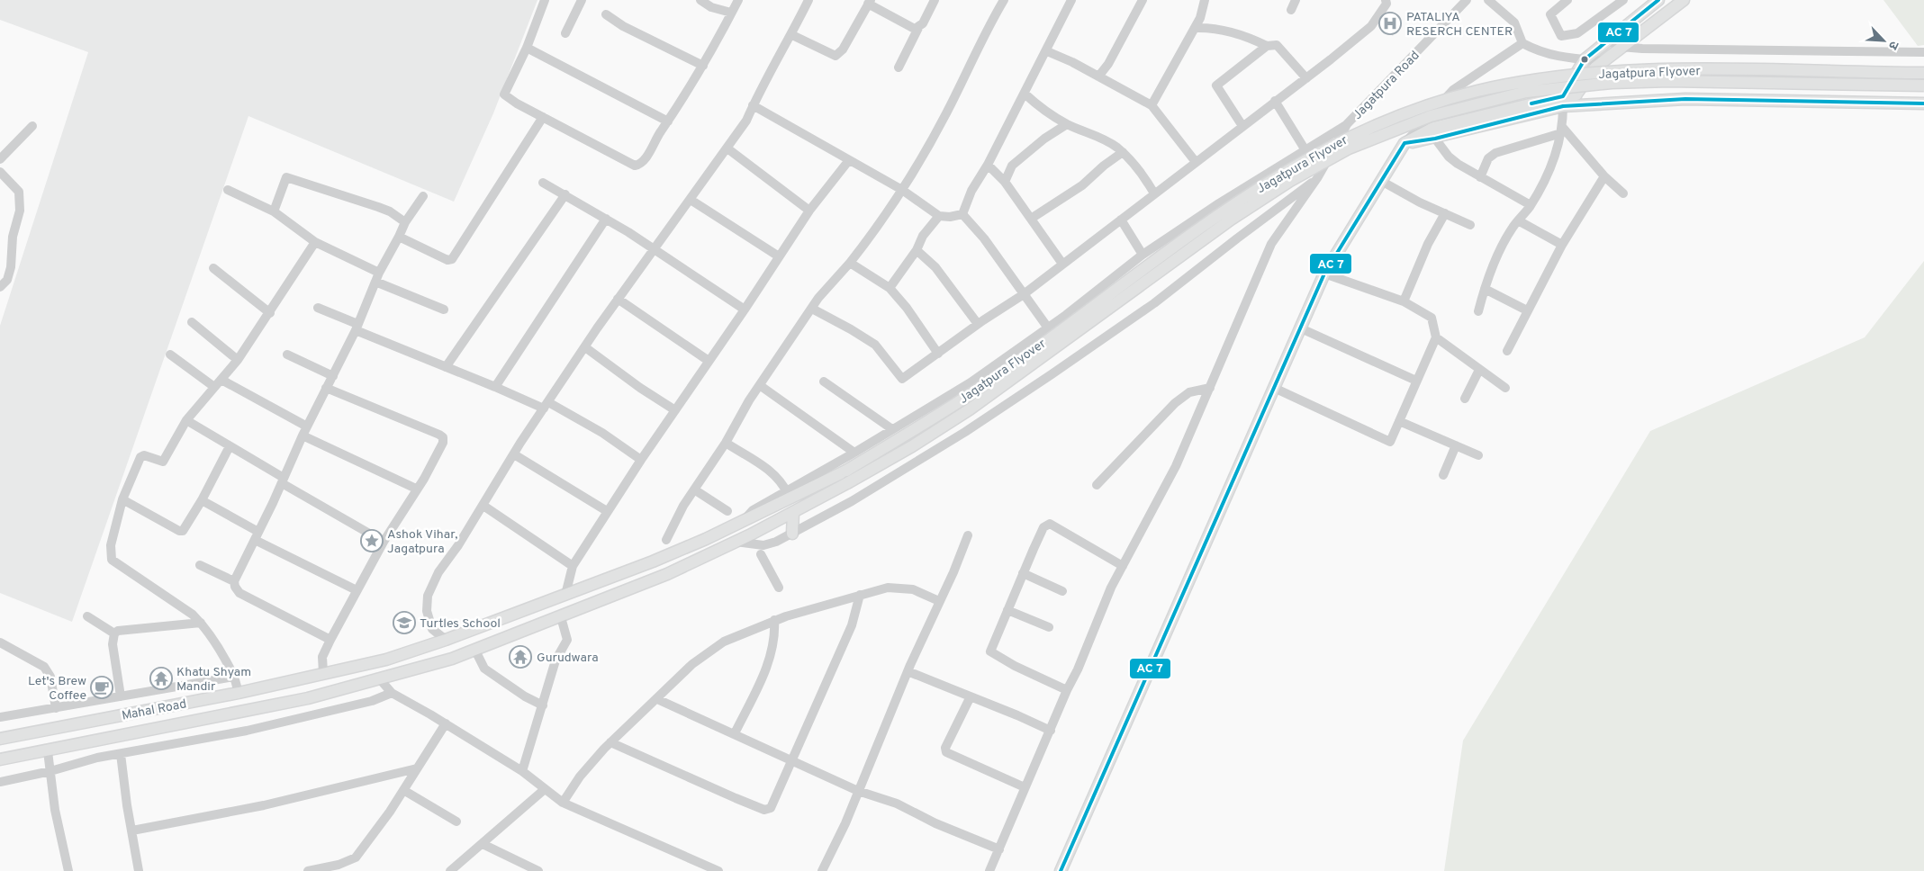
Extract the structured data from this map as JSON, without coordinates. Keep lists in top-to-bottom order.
{
  "streets": {
    "main road": ["Jagatpura Flyover", "Mahal Road"],
    "street": ["Jagatpura Road"]
  },
  "crossings": [
    ["Jagatpura Flyover", "Mahal Road"]
  ],
  "places": {
    "hospital": ["PATALIYA RESERCH CENTER"],
    "place": ["Ashok Vihar, Jagatpura"],
    "school or university": ["Turtles School"],
    "temple": ["Gurudwara", "Khatu Shyam Mandir"],
    "cafe": ["Let's Brew Coffee"]
  },
  "north": "bottom right"
}
